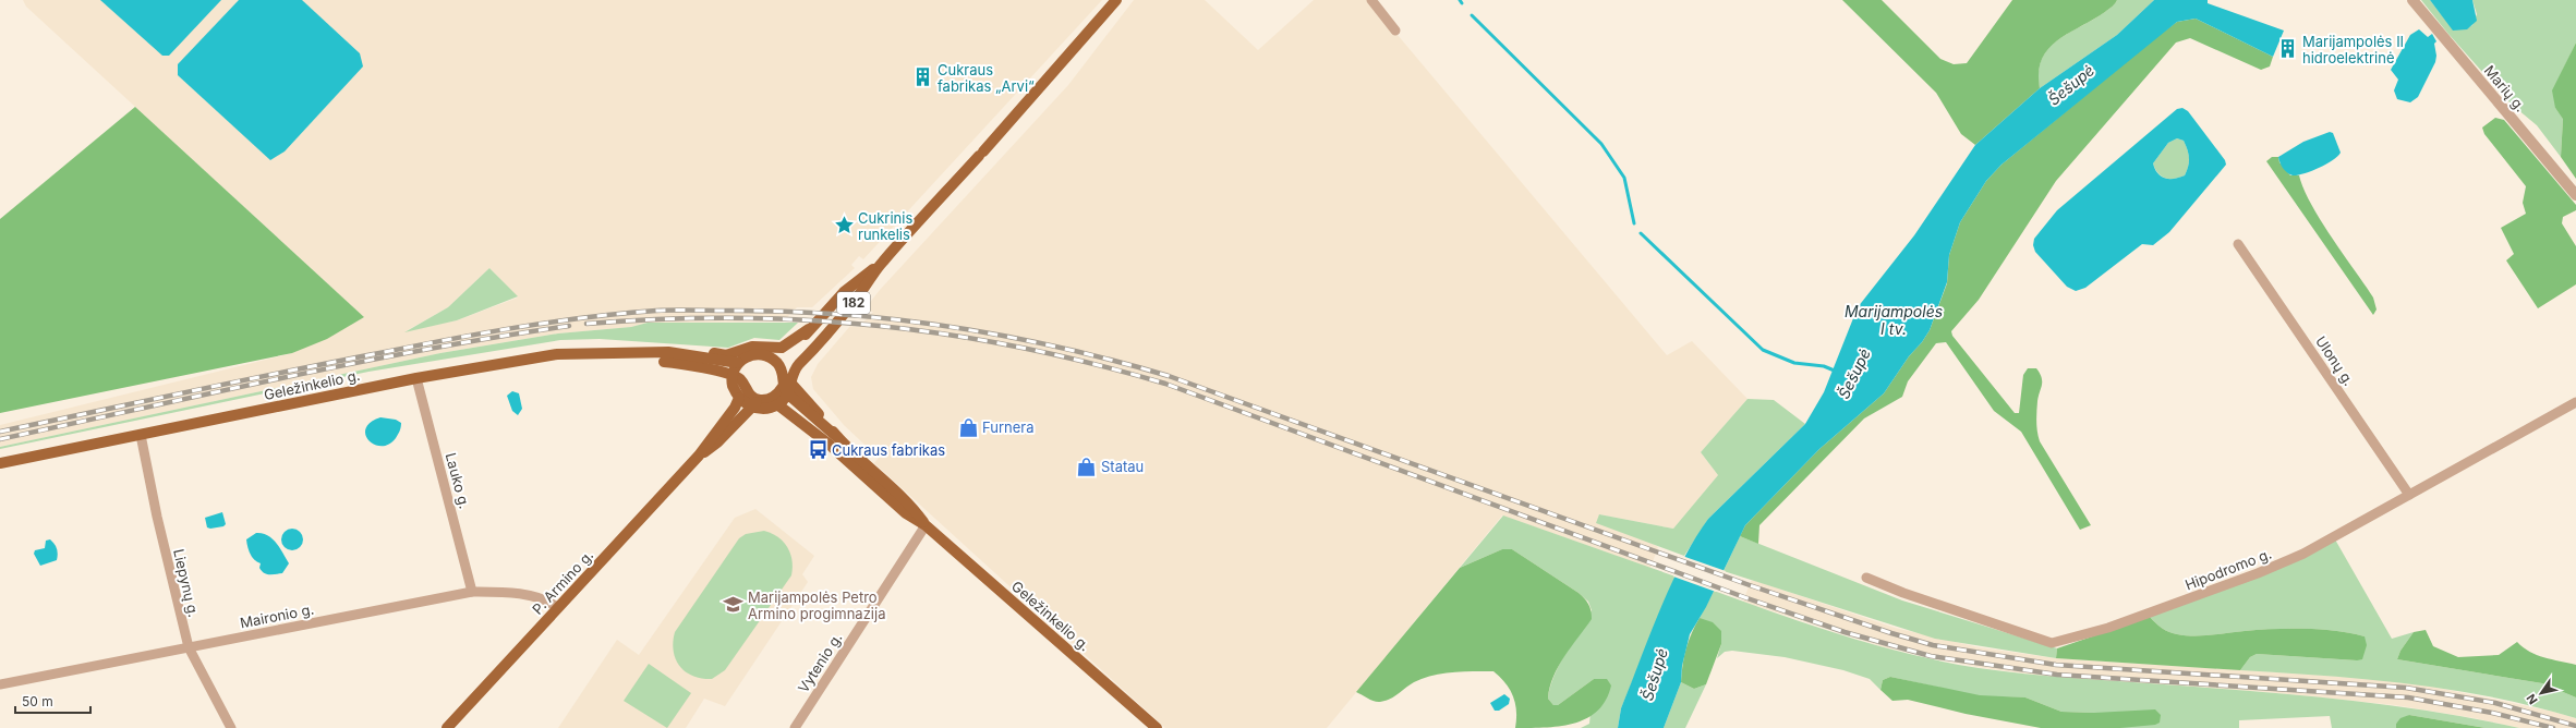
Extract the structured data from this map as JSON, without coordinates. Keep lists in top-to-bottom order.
{
  "streets": {
    "main road": ["182", "Geležinkelio g.", "P. Armino g."],
    "street": [
      "Marių g.",
      "Ulonų g.",
      "Lauko g.",
      "Hipodromo g.",
      "Liepynų g.",
      "Maironio g.",
      "Vytenio g."
    ]
  },
  "crossings": [
    ["Ulonų g.", "Hipodromo g."],
    ["Geležinkelio g.", "Lauko g."],
    ["Geležinkelio g.", "Liepynų g."],
    ["Geležinkelio g.", "Vytenio g."],
    ["Lauko g.", "Maironio g."],
    ["P. Armino g.", "Maironio g."],
    ["Liepynų g.", "Maironio g."]
  ],
  "water": ["Šešupė", "Marijampolės I tv."],
  "places": {
    "building": ["Marijampolės II hidroelektrinė", "Cukraus fabrikas „Arvi“"],
    "place": ["Cukrinis runkelis"],
    "shop": ["Furnera", "Statau"],
    "bus stop": ["Cukraus fabrikas"],
    "school or university": ["Marijampolės Petro Armino progimnazija"]
  },
  "scale_bar": "50 m",
  "north": "bottom left"
}
